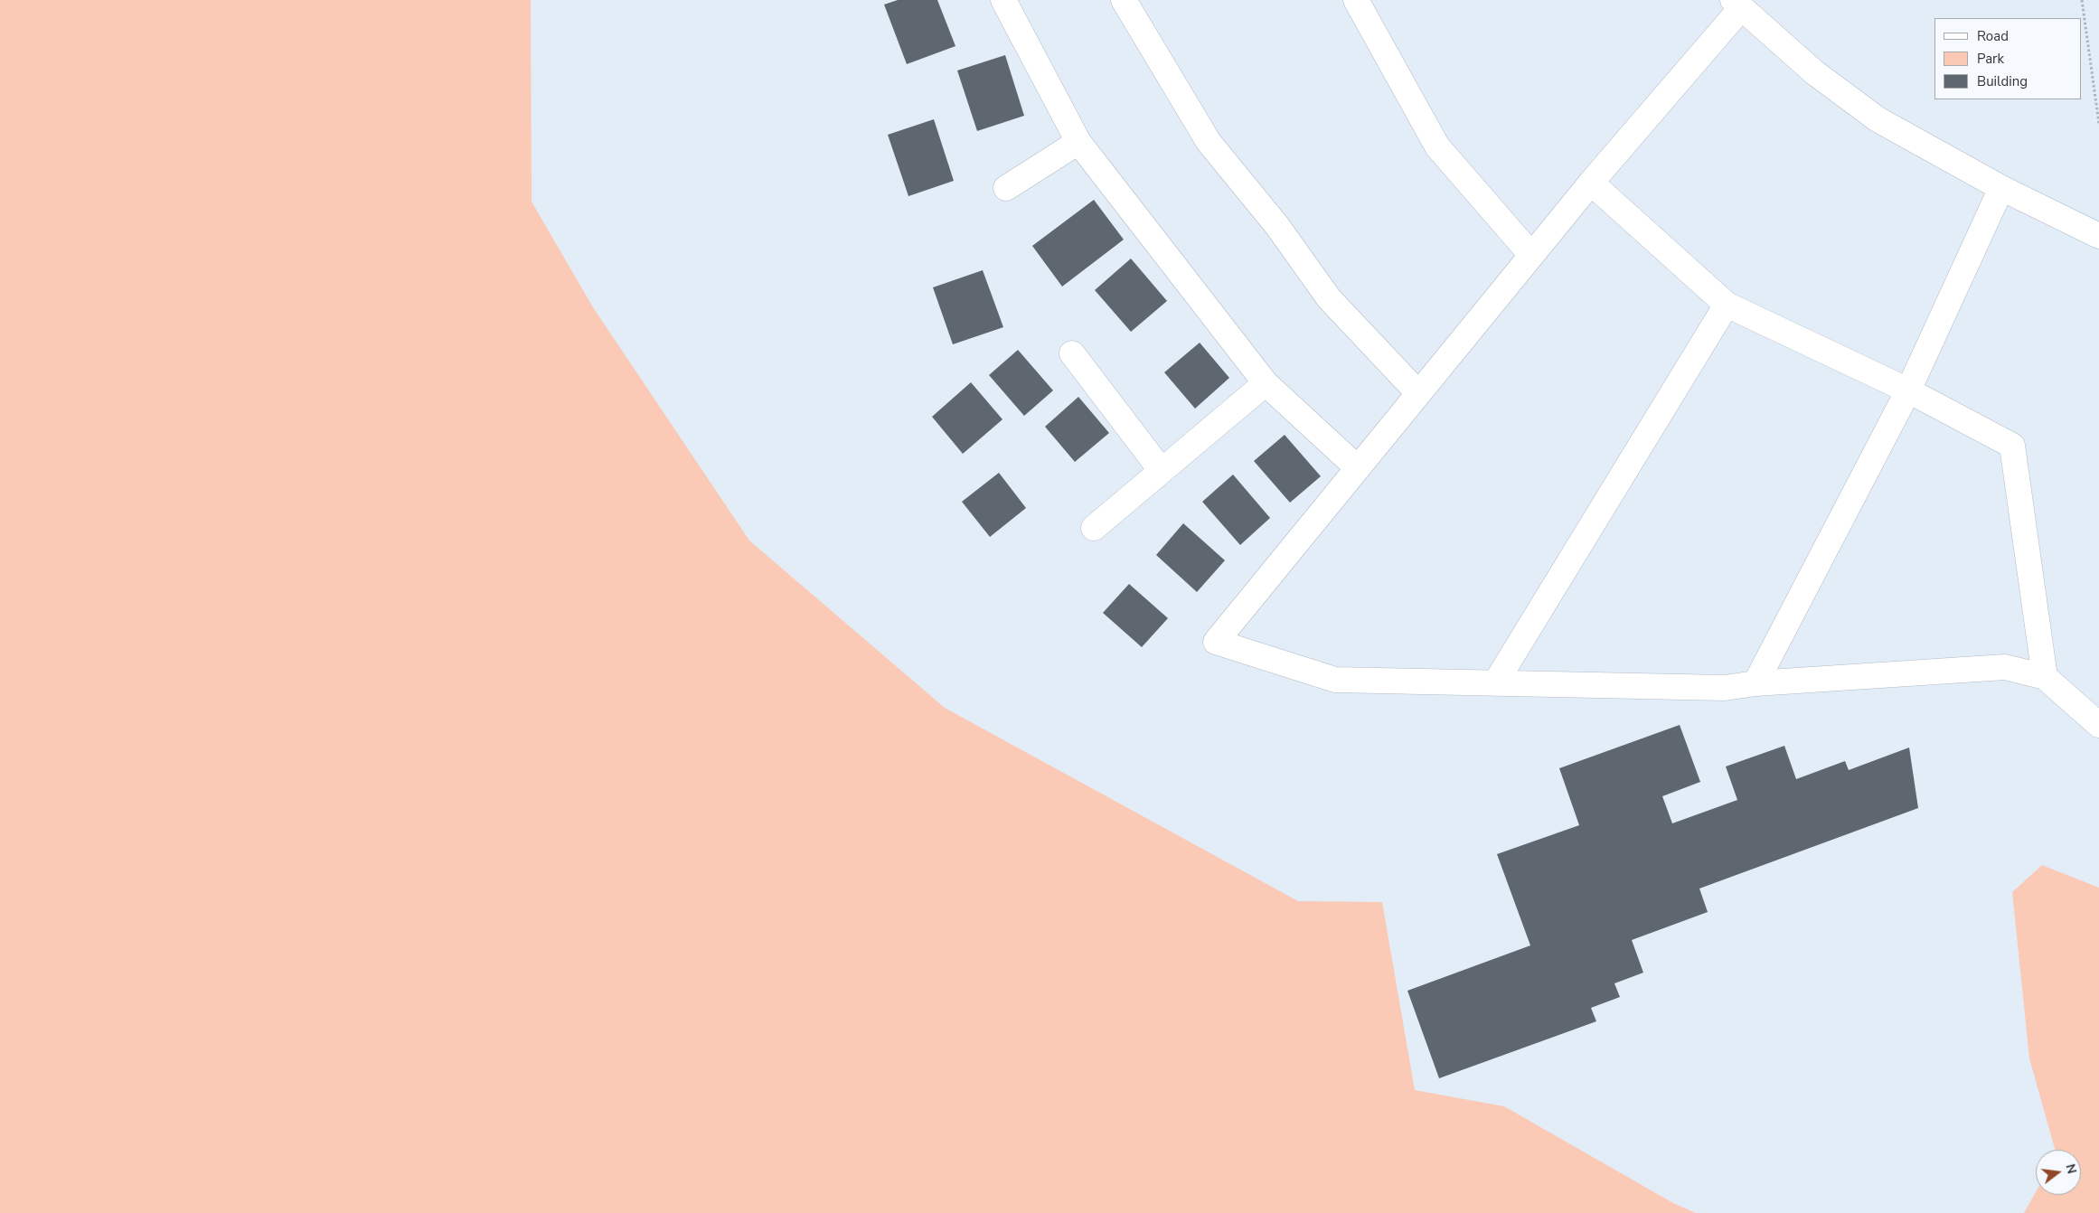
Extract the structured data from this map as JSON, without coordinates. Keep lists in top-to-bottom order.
{
  "legend": ["Road", "Park", "Building"],
  "north": "right"
}
